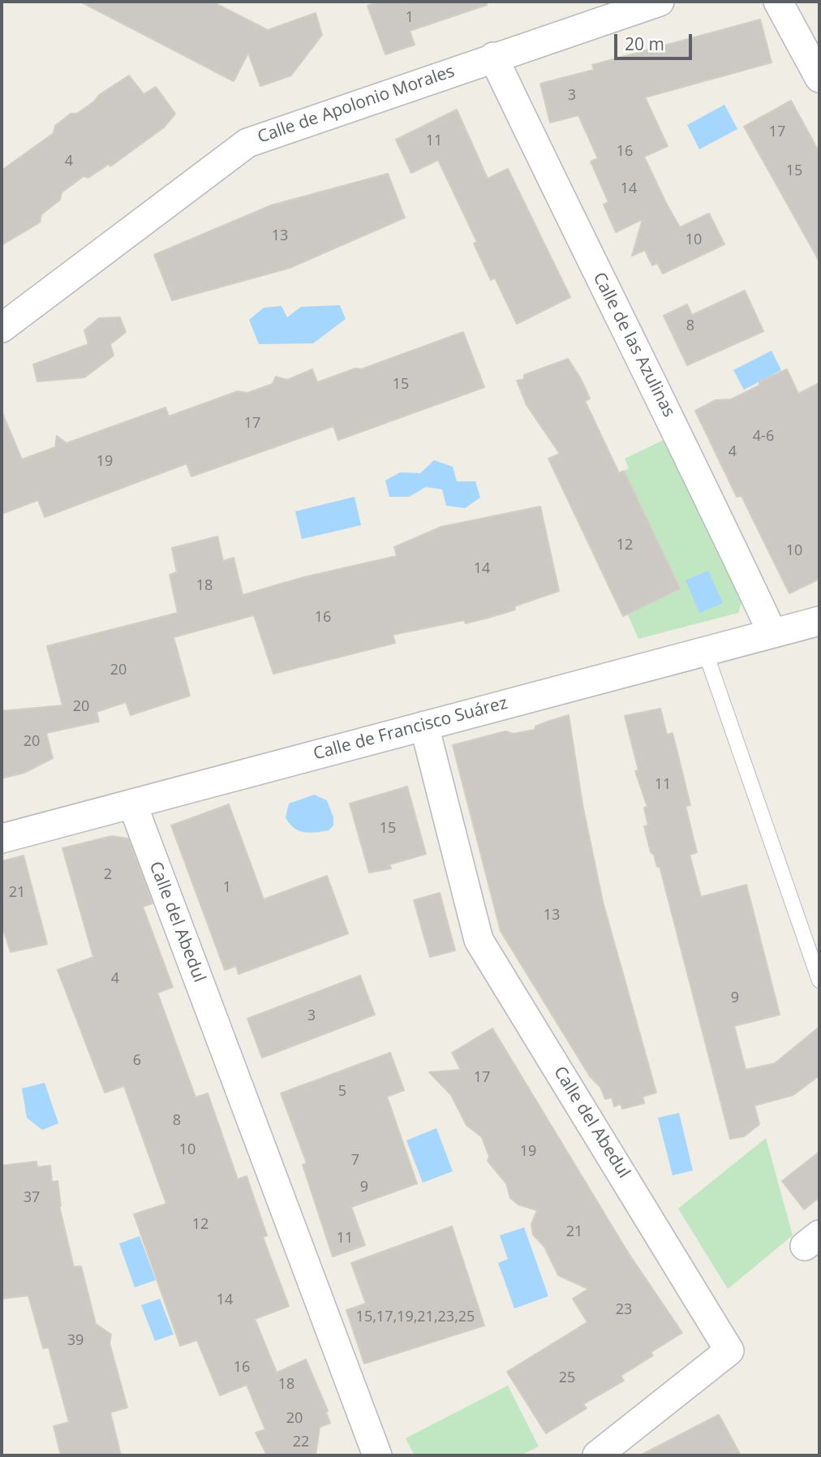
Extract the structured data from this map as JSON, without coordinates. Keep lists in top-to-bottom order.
{
  "streets": {
    "street": [
      "Calle de Apolonio Morales",
      "Calle de las Azulinas",
      "Calle de Francisco Suárez",
      "Calle del Abedul"
    ]
  },
  "crossings": [
    ["Calle de Apolonio Morales", "Calle de las Azulinas"],
    ["Calle de las Azulinas", "Calle de Francisco Suárez"],
    ["Calle de Francisco Suárez", "Calle del Abedul"]
  ],
  "house_numbers": [
    "1",
    "3",
    "17",
    "11",
    "16",
    "4",
    "15",
    "14",
    "13",
    "10",
    "8",
    "15",
    "17",
    "4-6",
    "4",
    "19",
    "12",
    "10",
    "14",
    "18",
    "16",
    "20",
    "20",
    "20",
    "11",
    "15",
    "2",
    "1",
    "21",
    "13",
    "4",
    "9",
    "3",
    "6",
    "17",
    "5",
    "8",
    "10",
    "19",
    "7",
    "9",
    "37",
    "12",
    "21",
    "11",
    "14",
    "23",
    "15,17,19,21,23,25",
    "39",
    "16",
    "25",
    "18",
    "20",
    "22"
  ],
  "scale_bar": "20 m"
}
